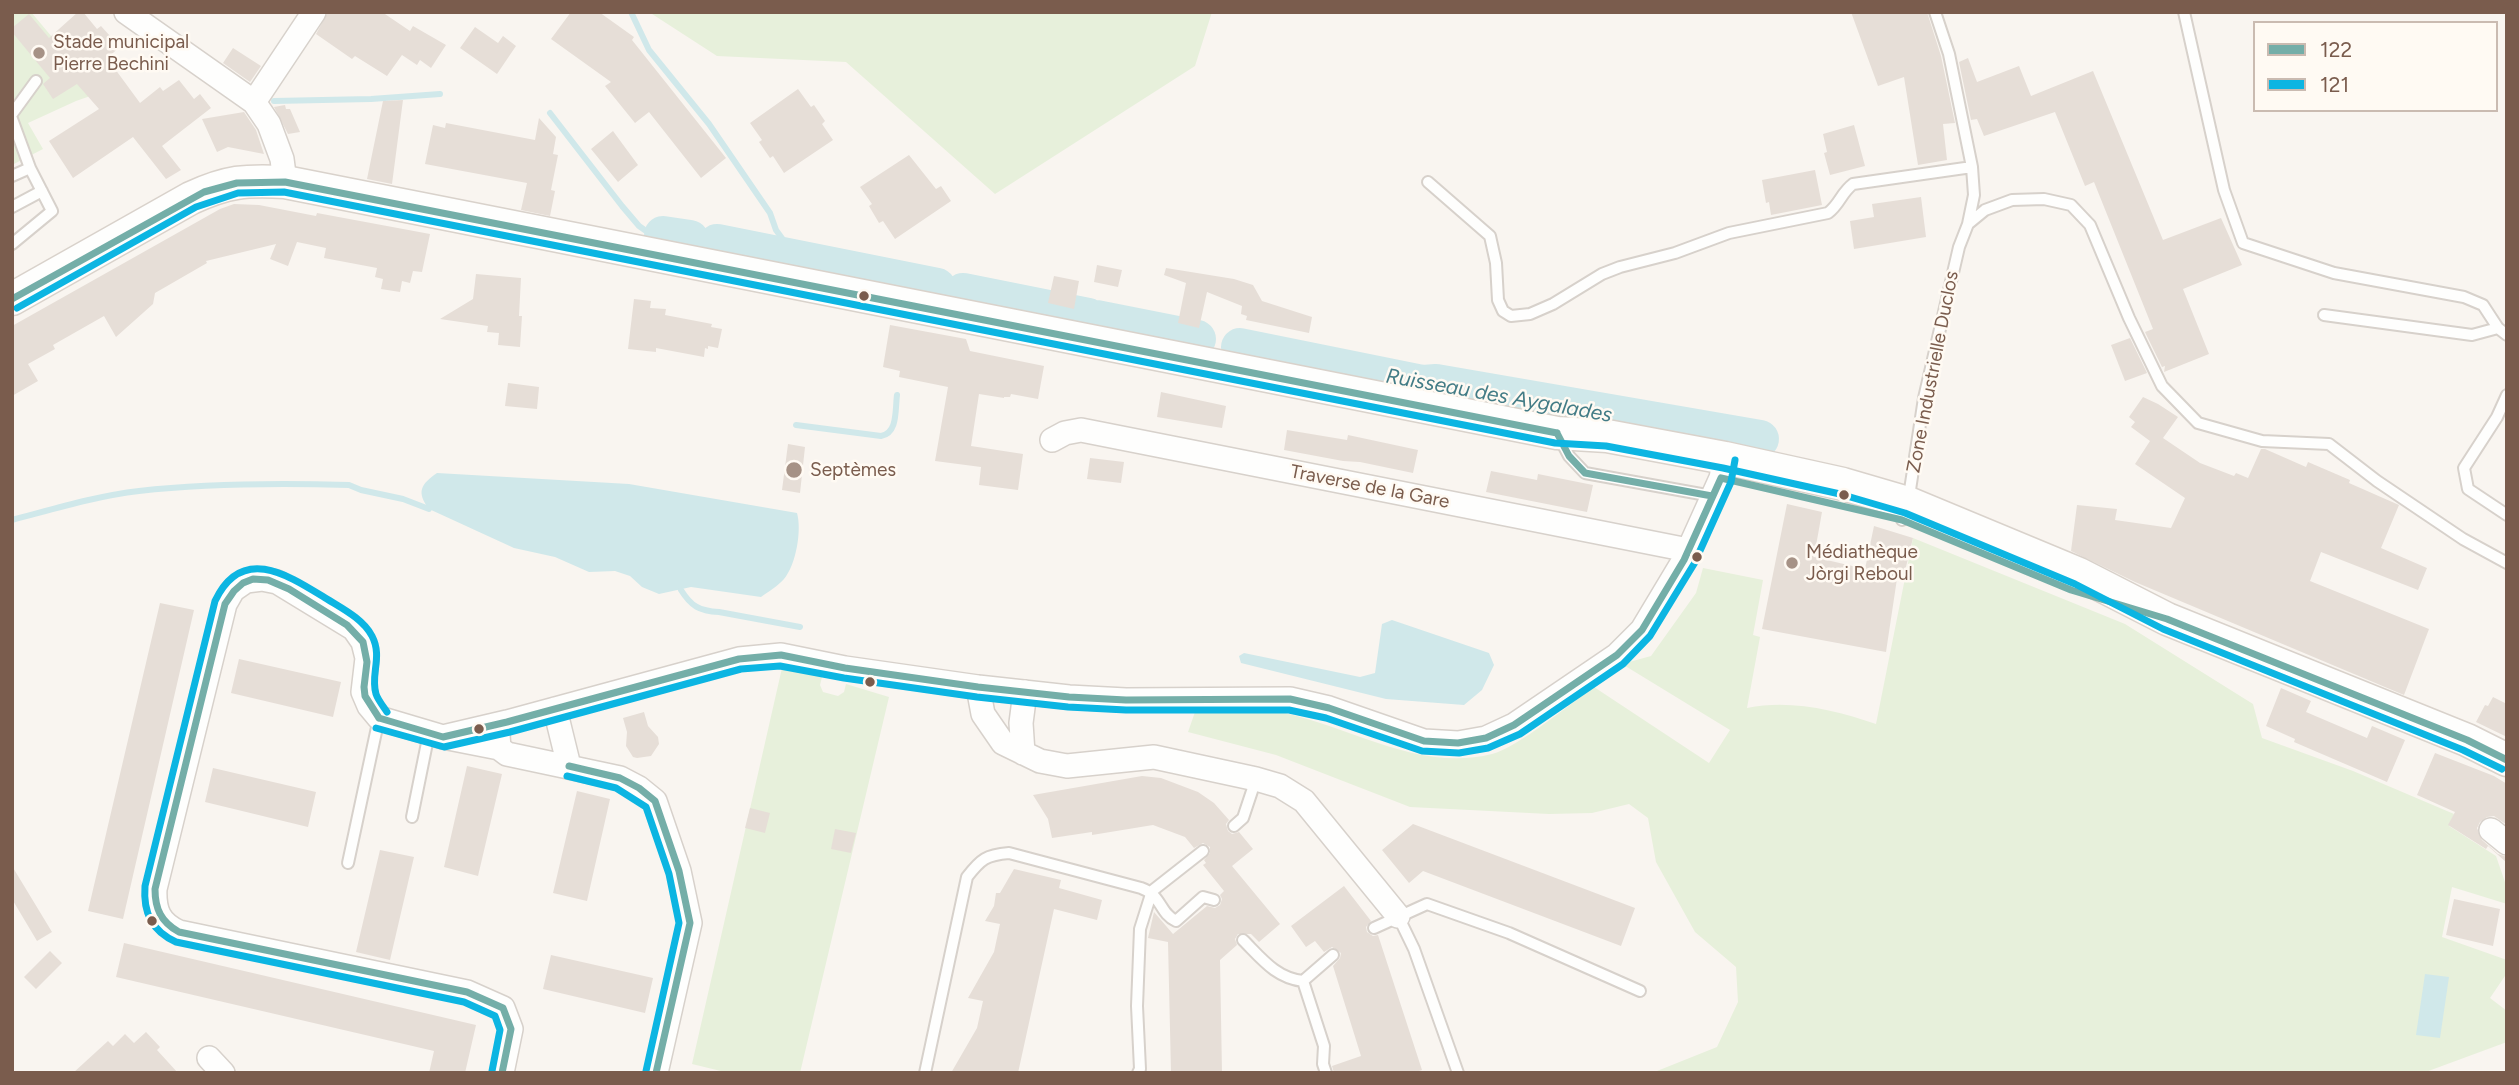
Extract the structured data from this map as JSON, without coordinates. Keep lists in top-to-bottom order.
{
  "streets": {
    "street": ["Traverse de la Gare"],
    "lane": ["Zone Industrielle Duclos"]
  },
  "water": ["Ruisseau des Aygalades"],
  "places": ["Stade municipal Pierre Bechini", "Septèmes", "Médiathèque Jòrgi Reboul"],
  "lines": ["transit line 122", "transit line 121"],
  "legend": ["122", "121"]
}
